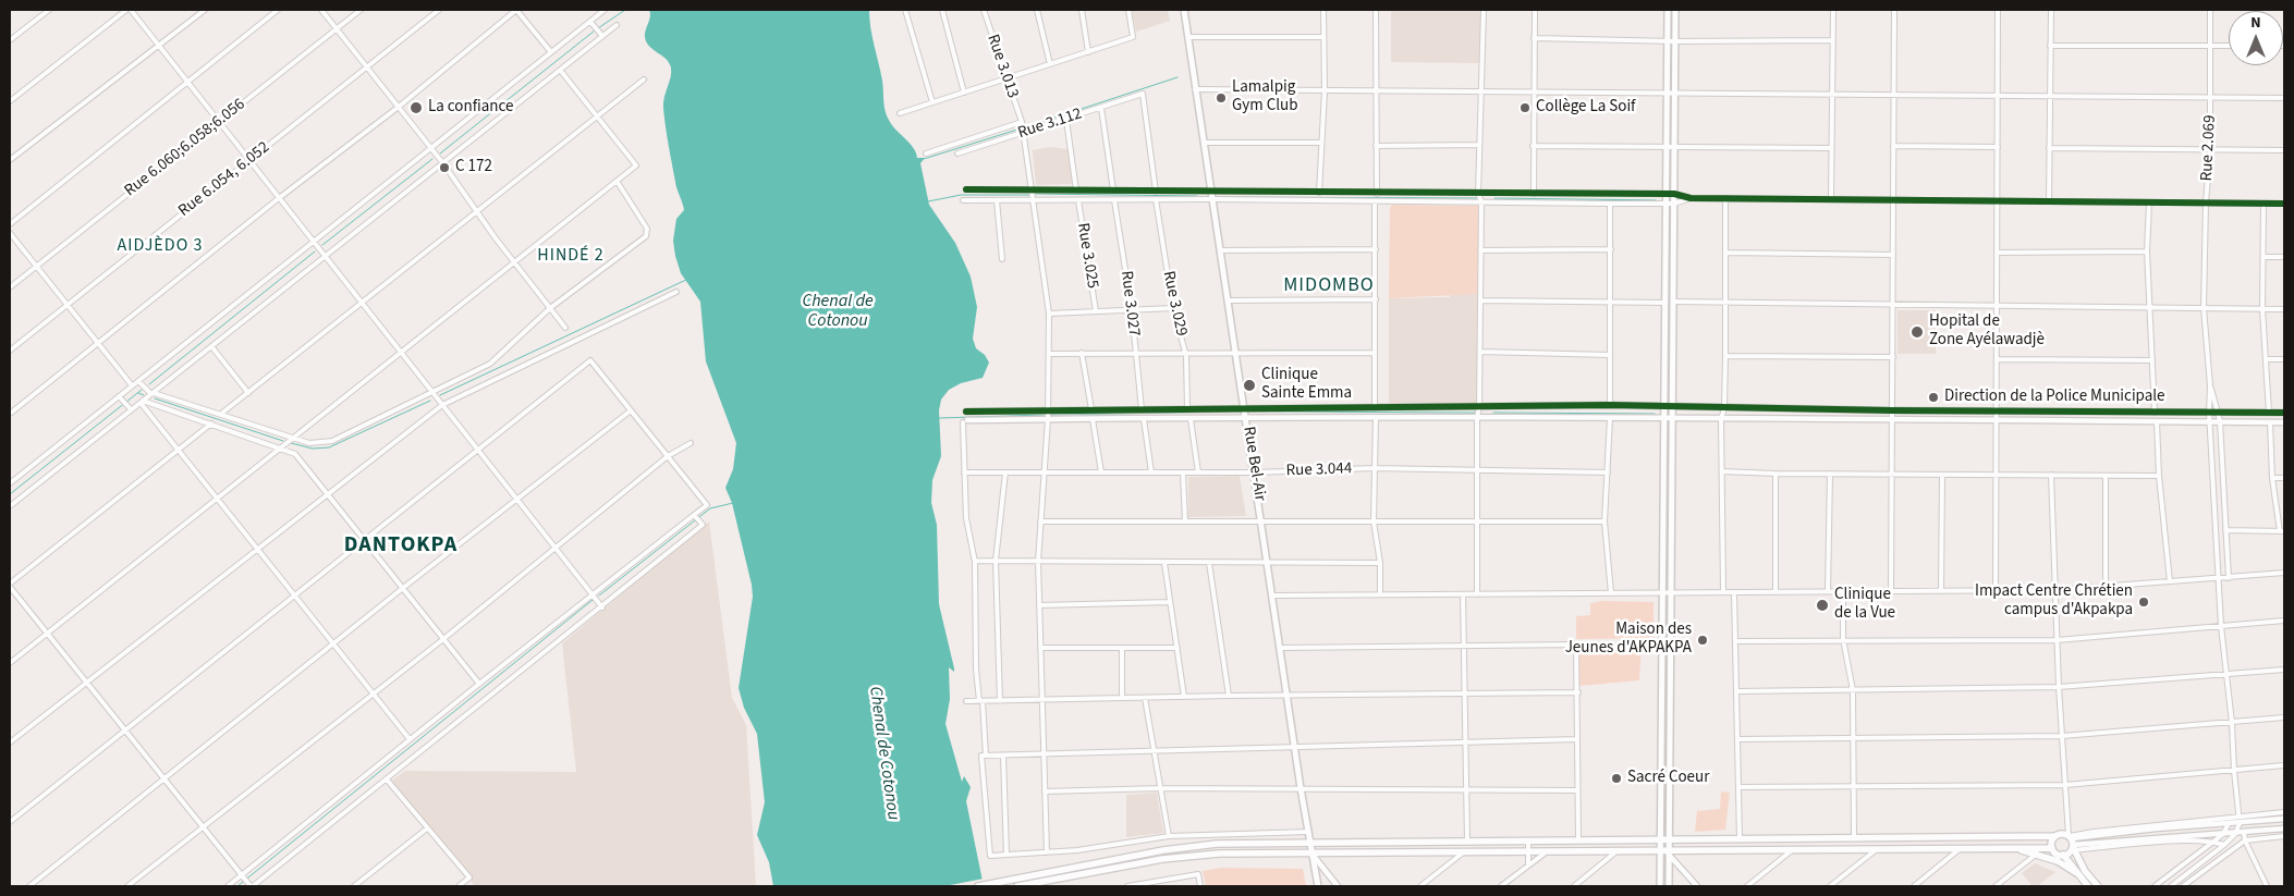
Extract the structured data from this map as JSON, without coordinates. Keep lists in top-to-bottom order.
{
  "streets": {
    "main road": ["Rue Bel-Air"],
    "street": [
      "Rue 3.013",
      "Rue 3.112",
      "Rue 6.060;6.058;6.056",
      "Rue 2.069",
      "Rue 6.054, 6.052",
      "Rue 3.025",
      "Rue 3.027",
      "Rue 3.029",
      "Rue 3.044"
    ]
  },
  "crossings": [
    ["Rue 3.013", "Rue 3.112"],
    ["Rue 3.013", "Rue 3.044"],
    ["Rue Bel-Air", "Rue 3.044"]
  ],
  "districts": [
    "AIDJÈDO 3",
    "HINDÉ 2",
    "MIDOMBO",
    "DANTOKPA"
  ],
  "water": ["Chenal de Cotonou"],
  "places": [
    "Lamalpig Gym Club",
    "La confiance",
    "Collège La Soif",
    "C 172",
    "Hopital de Zone Ayélawadjè",
    "Clinique Sainte Emma",
    "Direction de la Police Municipale",
    "Impact Centre Chrétien campus d'Akpakpa",
    "Clinique de la Vue",
    "Maison des Jeunes d'AKPAKPA",
    "Sacré Coeur"
  ],
  "north": "top"
}
